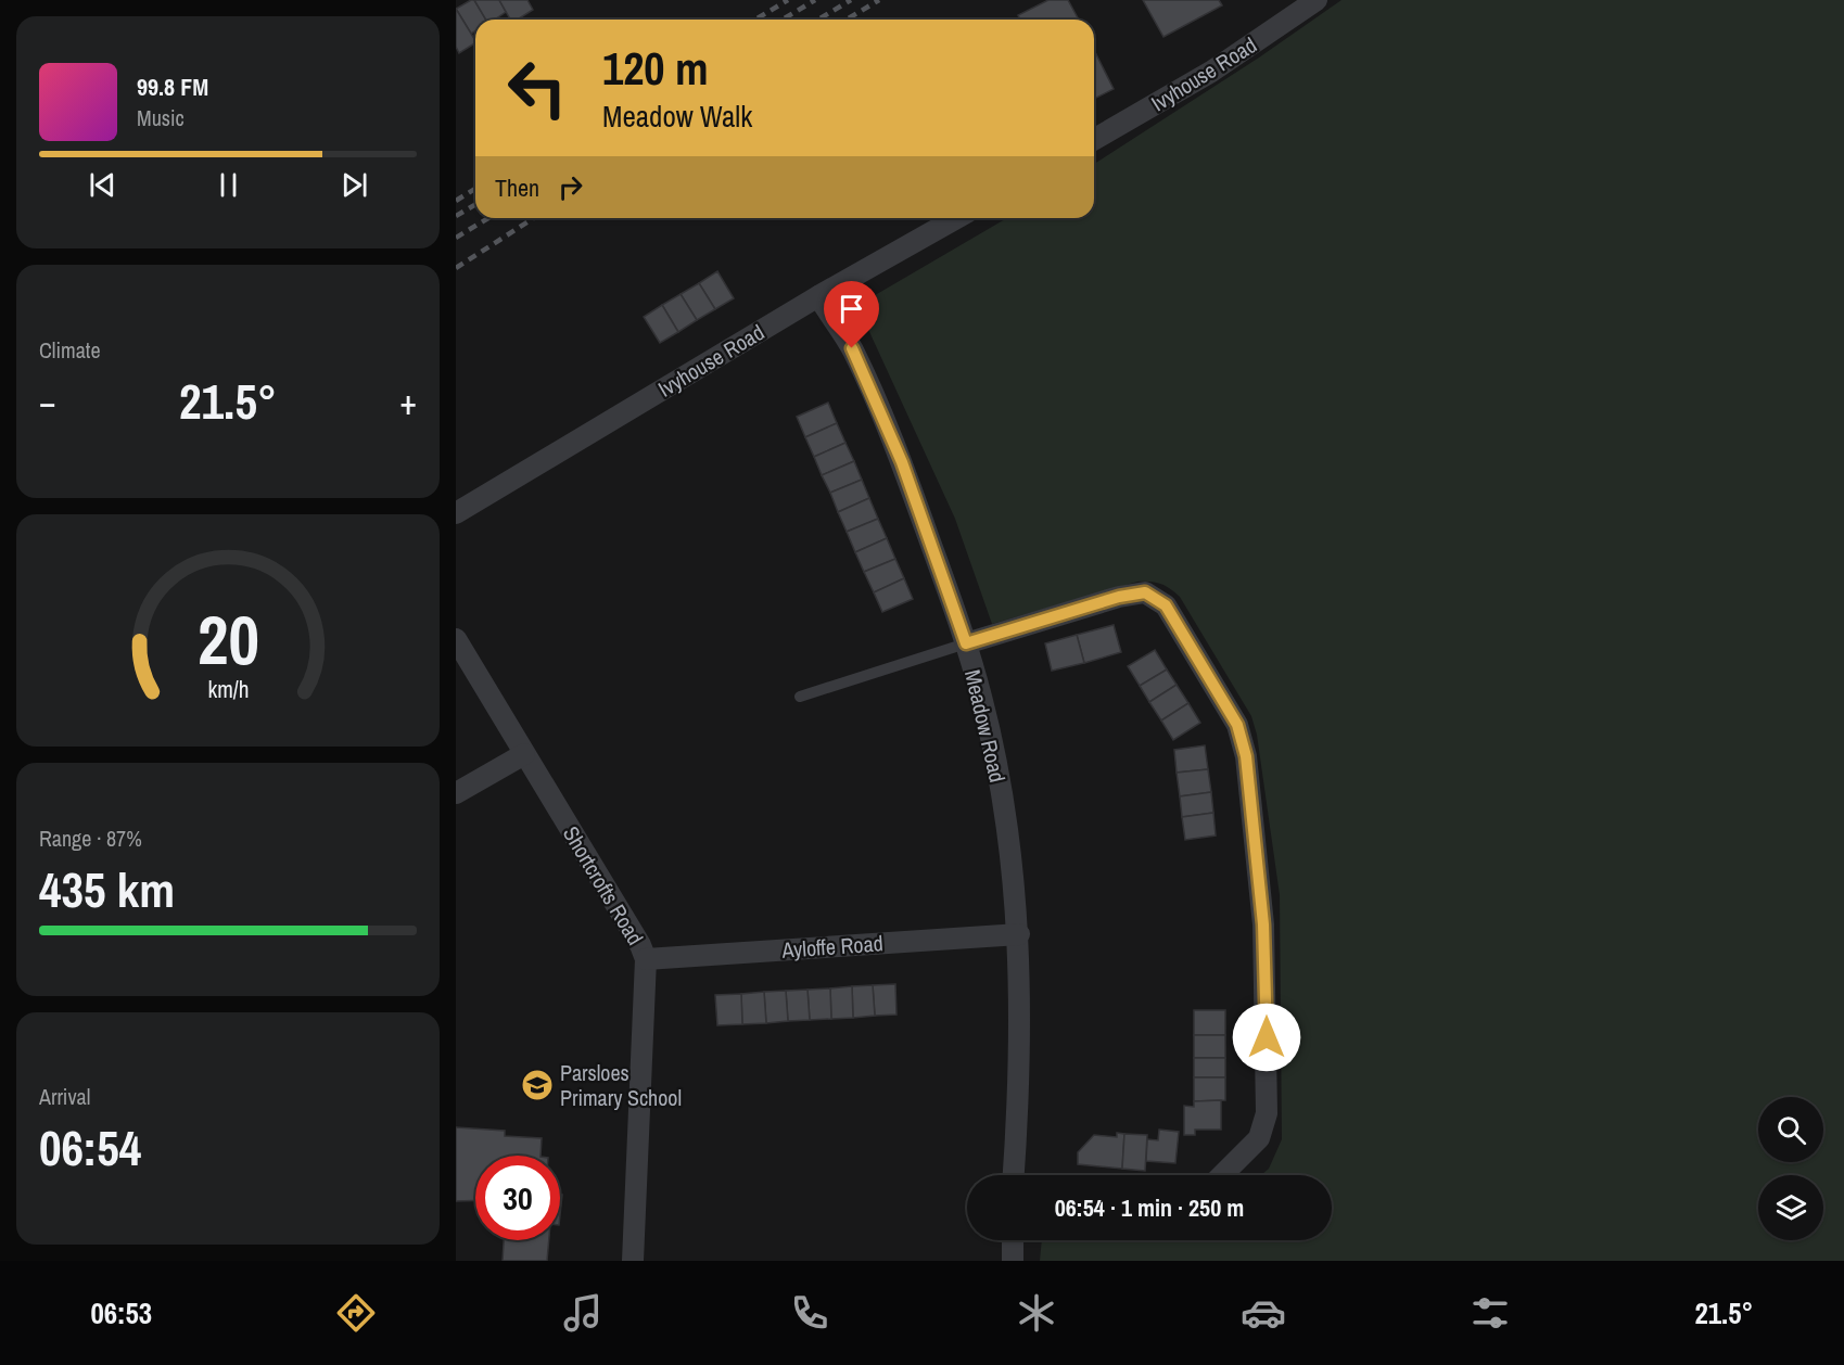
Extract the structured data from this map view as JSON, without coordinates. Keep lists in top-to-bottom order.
{
  "streets": {
    "street": [
      "Ivyhouse Road",
      "Meadow Road",
      "Shortcrofts Road",
      "Ayloffe Road"
    ]
  },
  "crossings": [
    ["Ivyhouse Road", "Meadow Road"],
    ["Meadow Road", "Ayloffe Road"],
    ["Shortcrofts Road", "Ayloffe Road"]
  ],
  "places": {
    "school or university": ["Parsloes Primary School"]
  },
  "page": {
    "turn": ["120 m", "Meadow Walk"],
    "song": ["99.8 FM", "Music"],
    "then": "Then",
    "tile": [
      "Climate",
      ["Range · 87%", "435 km"],
      ["Arrival", "06:54"]
    ],
    "heat": ["−", "21.5°", "+"],
    "limit": "30",
    "trip": "06:54 · 1 min · 250 m",
    "tabs": ["06:53", "21.5°"],
    "gauge": ["20", "km/h"]
  }
}
